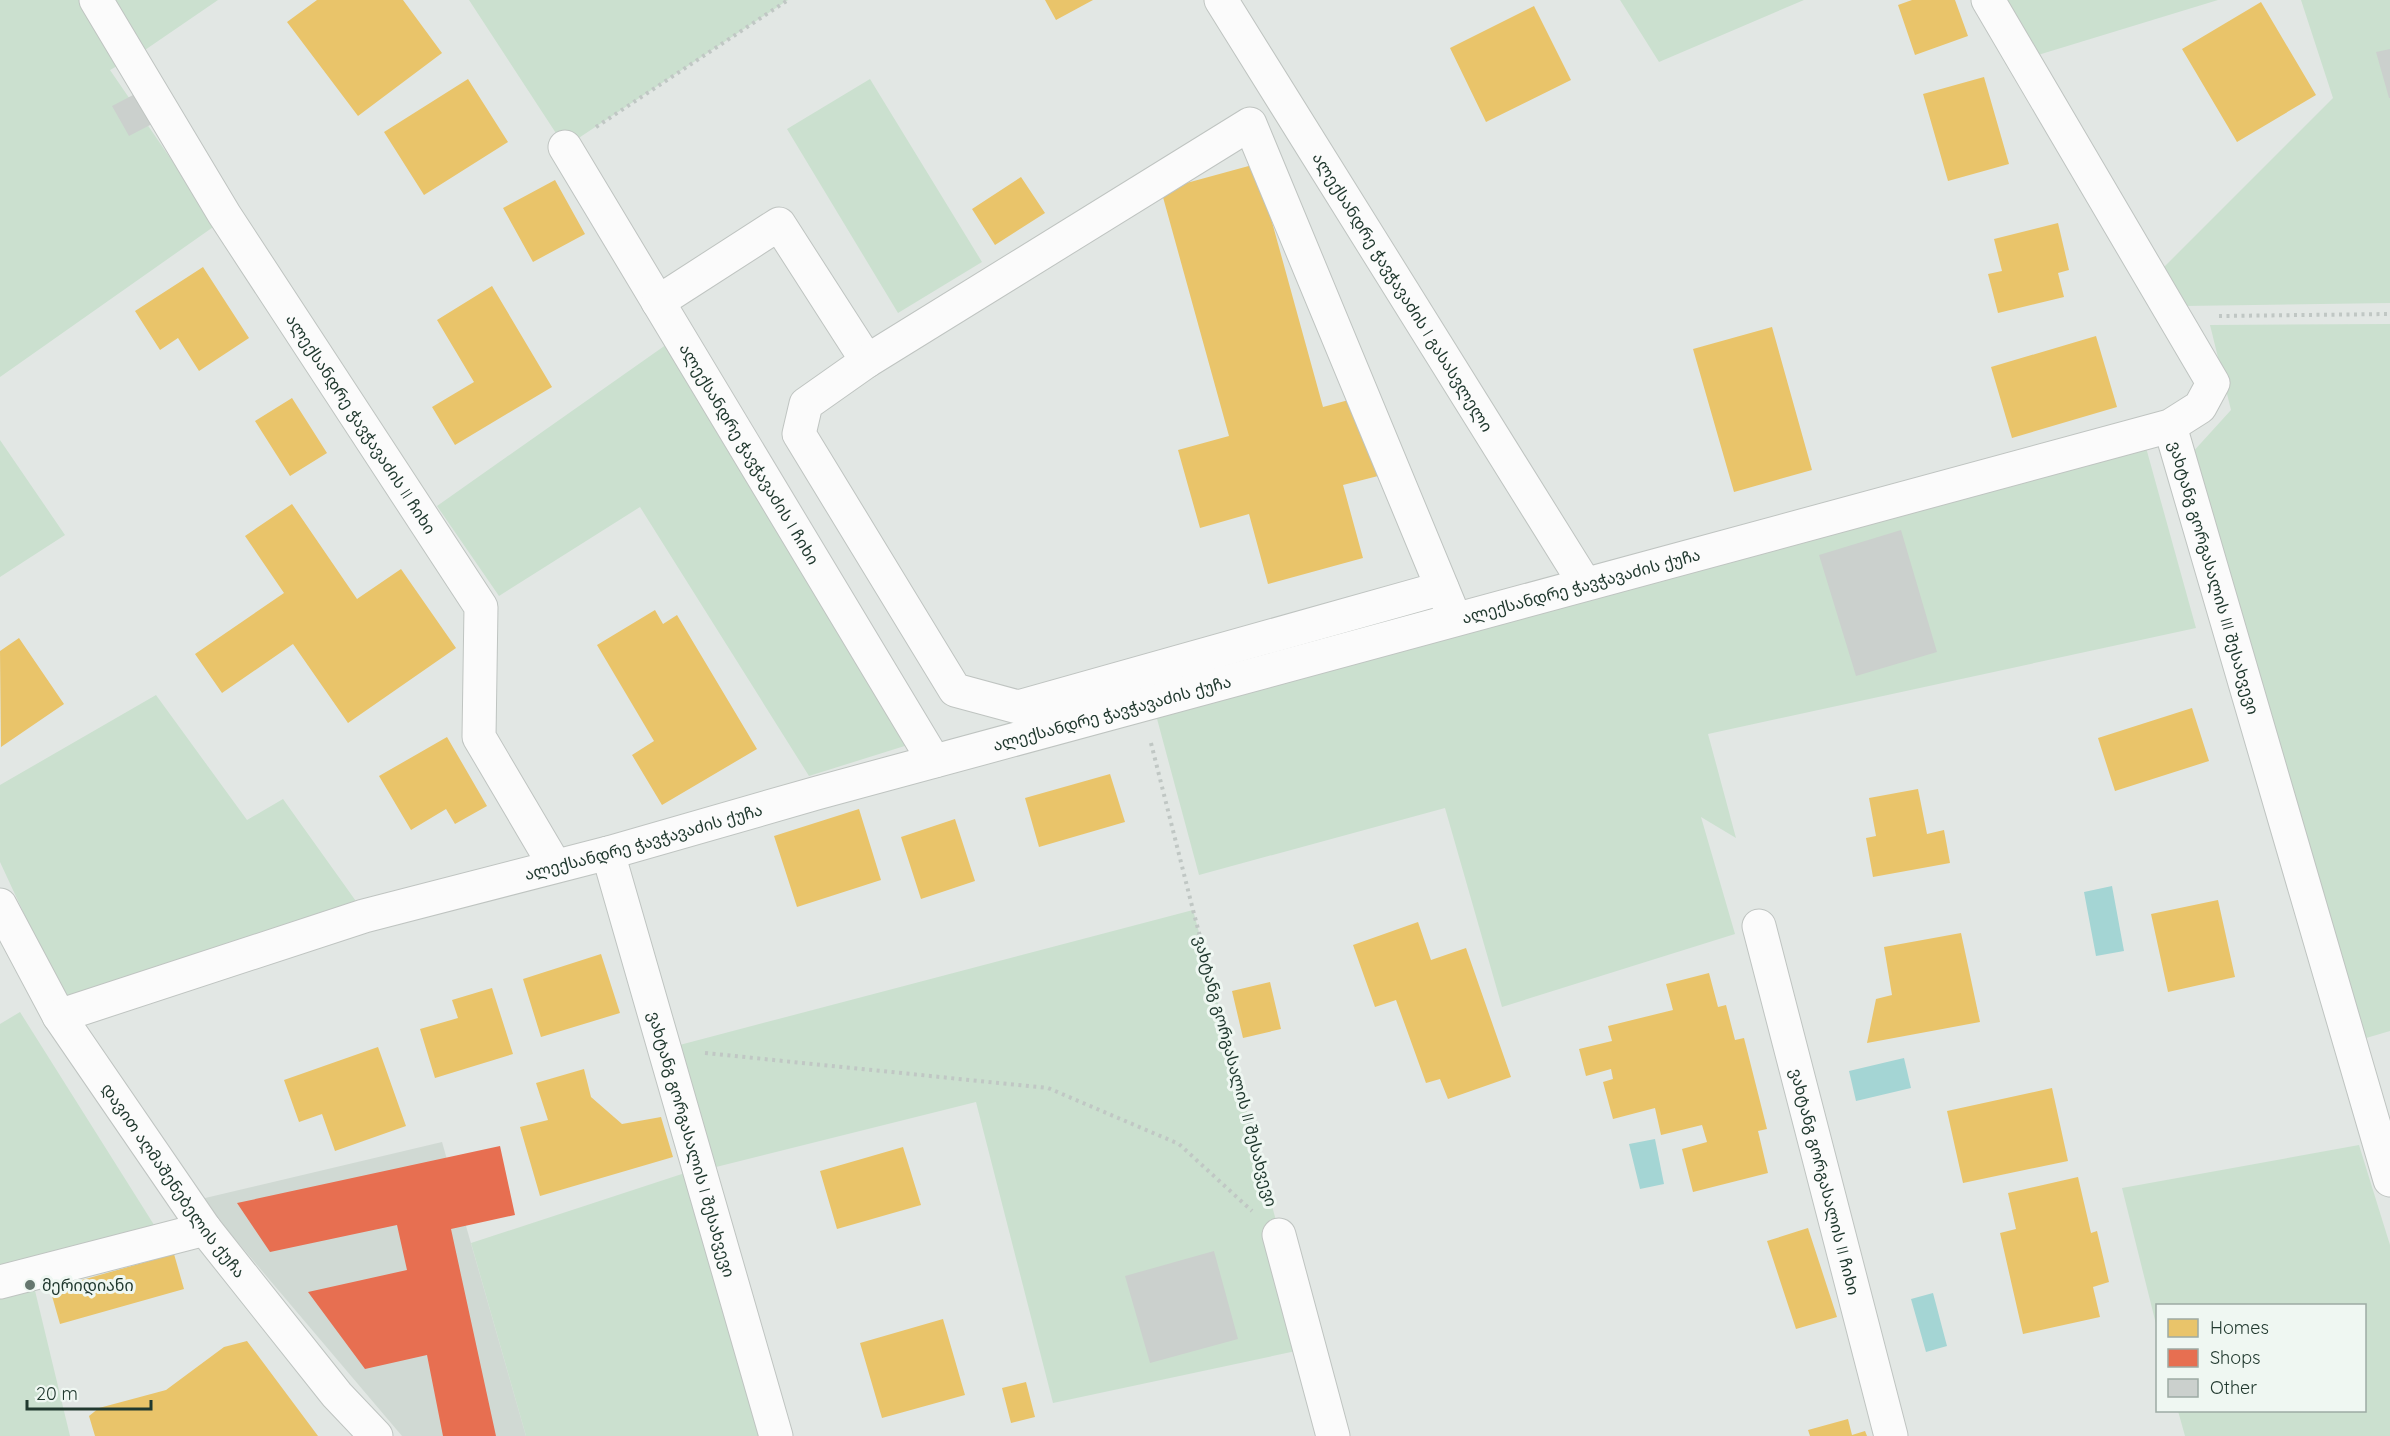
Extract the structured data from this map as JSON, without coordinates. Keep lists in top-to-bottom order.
{
  "streets": {
    "street": [
      "ალექსანდრე ჭავჭავაძის I გასასვლელი",
      "ალექსანდრე ჭავჭავაძის II ჩიხი",
      "ალექსანდრე ჭავჭავაძის I ჩიხი",
      "ვახტანგ გორგასალის III შესახვევი",
      "ალექსანდრე ჭავჭავაძის ქუჩა",
      "ვახტანგ გორგასალის I შესახვევი",
      "დავით აღმაშენებელის ქუჩა",
      "ვახტანგ გორგასალის II ჩიხი"
    ],
    "path": ["ვახტანგ გორგასალის II შესახვევი"]
  },
  "crossings": [
    ["ალექსანდრე ჭავჭავაძის I გასასვლელი", "ალექსანდრე ჭავჭავაძის ქუჩა"],
    ["ალექსანდრე ჭავჭავაძის II ჩიხი", "ალექსანდრე ჭავჭავაძის ქუჩა"],
    ["ალექსანდრე ჭავჭავაძის I ჩიხი", "ალექსანდრე ჭავჭავაძის ქუჩა"],
    ["ვახტანგ გორგასალის III შესახვევი", "ალექსანდრე ჭავჭავაძის ქუჩა"],
    ["ალექსანდრე ჭავჭავაძის ქუჩა", "ვახტანგ გორგასალის II შესახვევი"],
    ["ალექსანდრე ჭავჭავაძის ქუჩა", "ვახტანგ გორგასალის I შესახვევი"],
    ["ალექსანდრე ჭავჭავაძის ქუჩა", "დავით აღმაშენებელის ქუჩა"]
  ],
  "places": ["მერიდიანი"],
  "legend": ["Homes", "Shops", "Other"],
  "scale_bar": "20 m"
}
